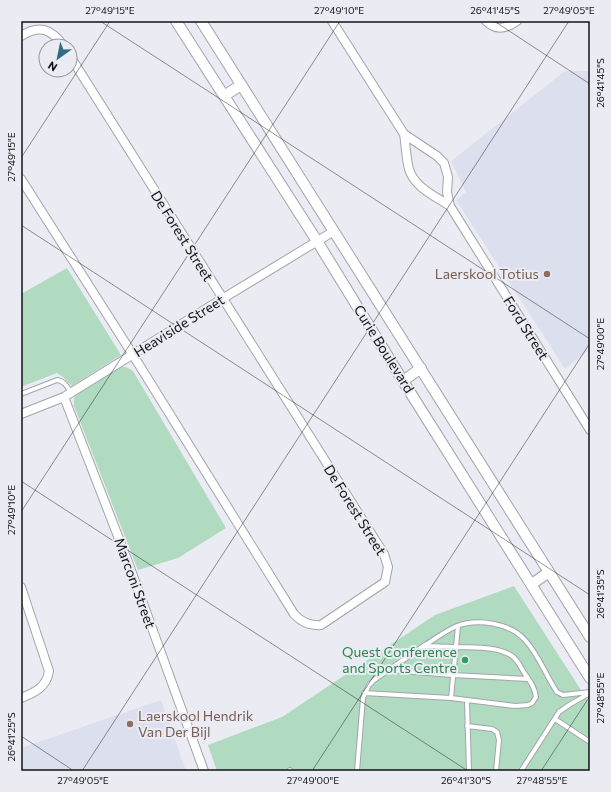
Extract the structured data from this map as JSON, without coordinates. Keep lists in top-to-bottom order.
{
  "streets": {
    "street": [
      "De Forest Street",
      "Heaviside Street",
      "Ford Street",
      "Curie Boulevard",
      "Marconi Street"
    ]
  },
  "crossings": [
    ["De Forest Street", "Heaviside Street"],
    ["Heaviside Street", "Curie Boulevard"],
    ["Heaviside Street", "Marconi Street"]
  ],
  "places": ["Laerskool Totius", "Quest Conference and Sports Centre", "Laerskool Hendrik Van Der Bijl"],
  "north": "bottom left",
  "coordinates": [
    "27°49'15\"E",
    "27°49'10\"E",
    "26°41'45\"S",
    "27°49'05\"E",
    "27°49'00\"E",
    "26°41'35\"S",
    "27°48'55\"E",
    "26°41'25\"S",
    "26°41'30\"S"
  ]
}
